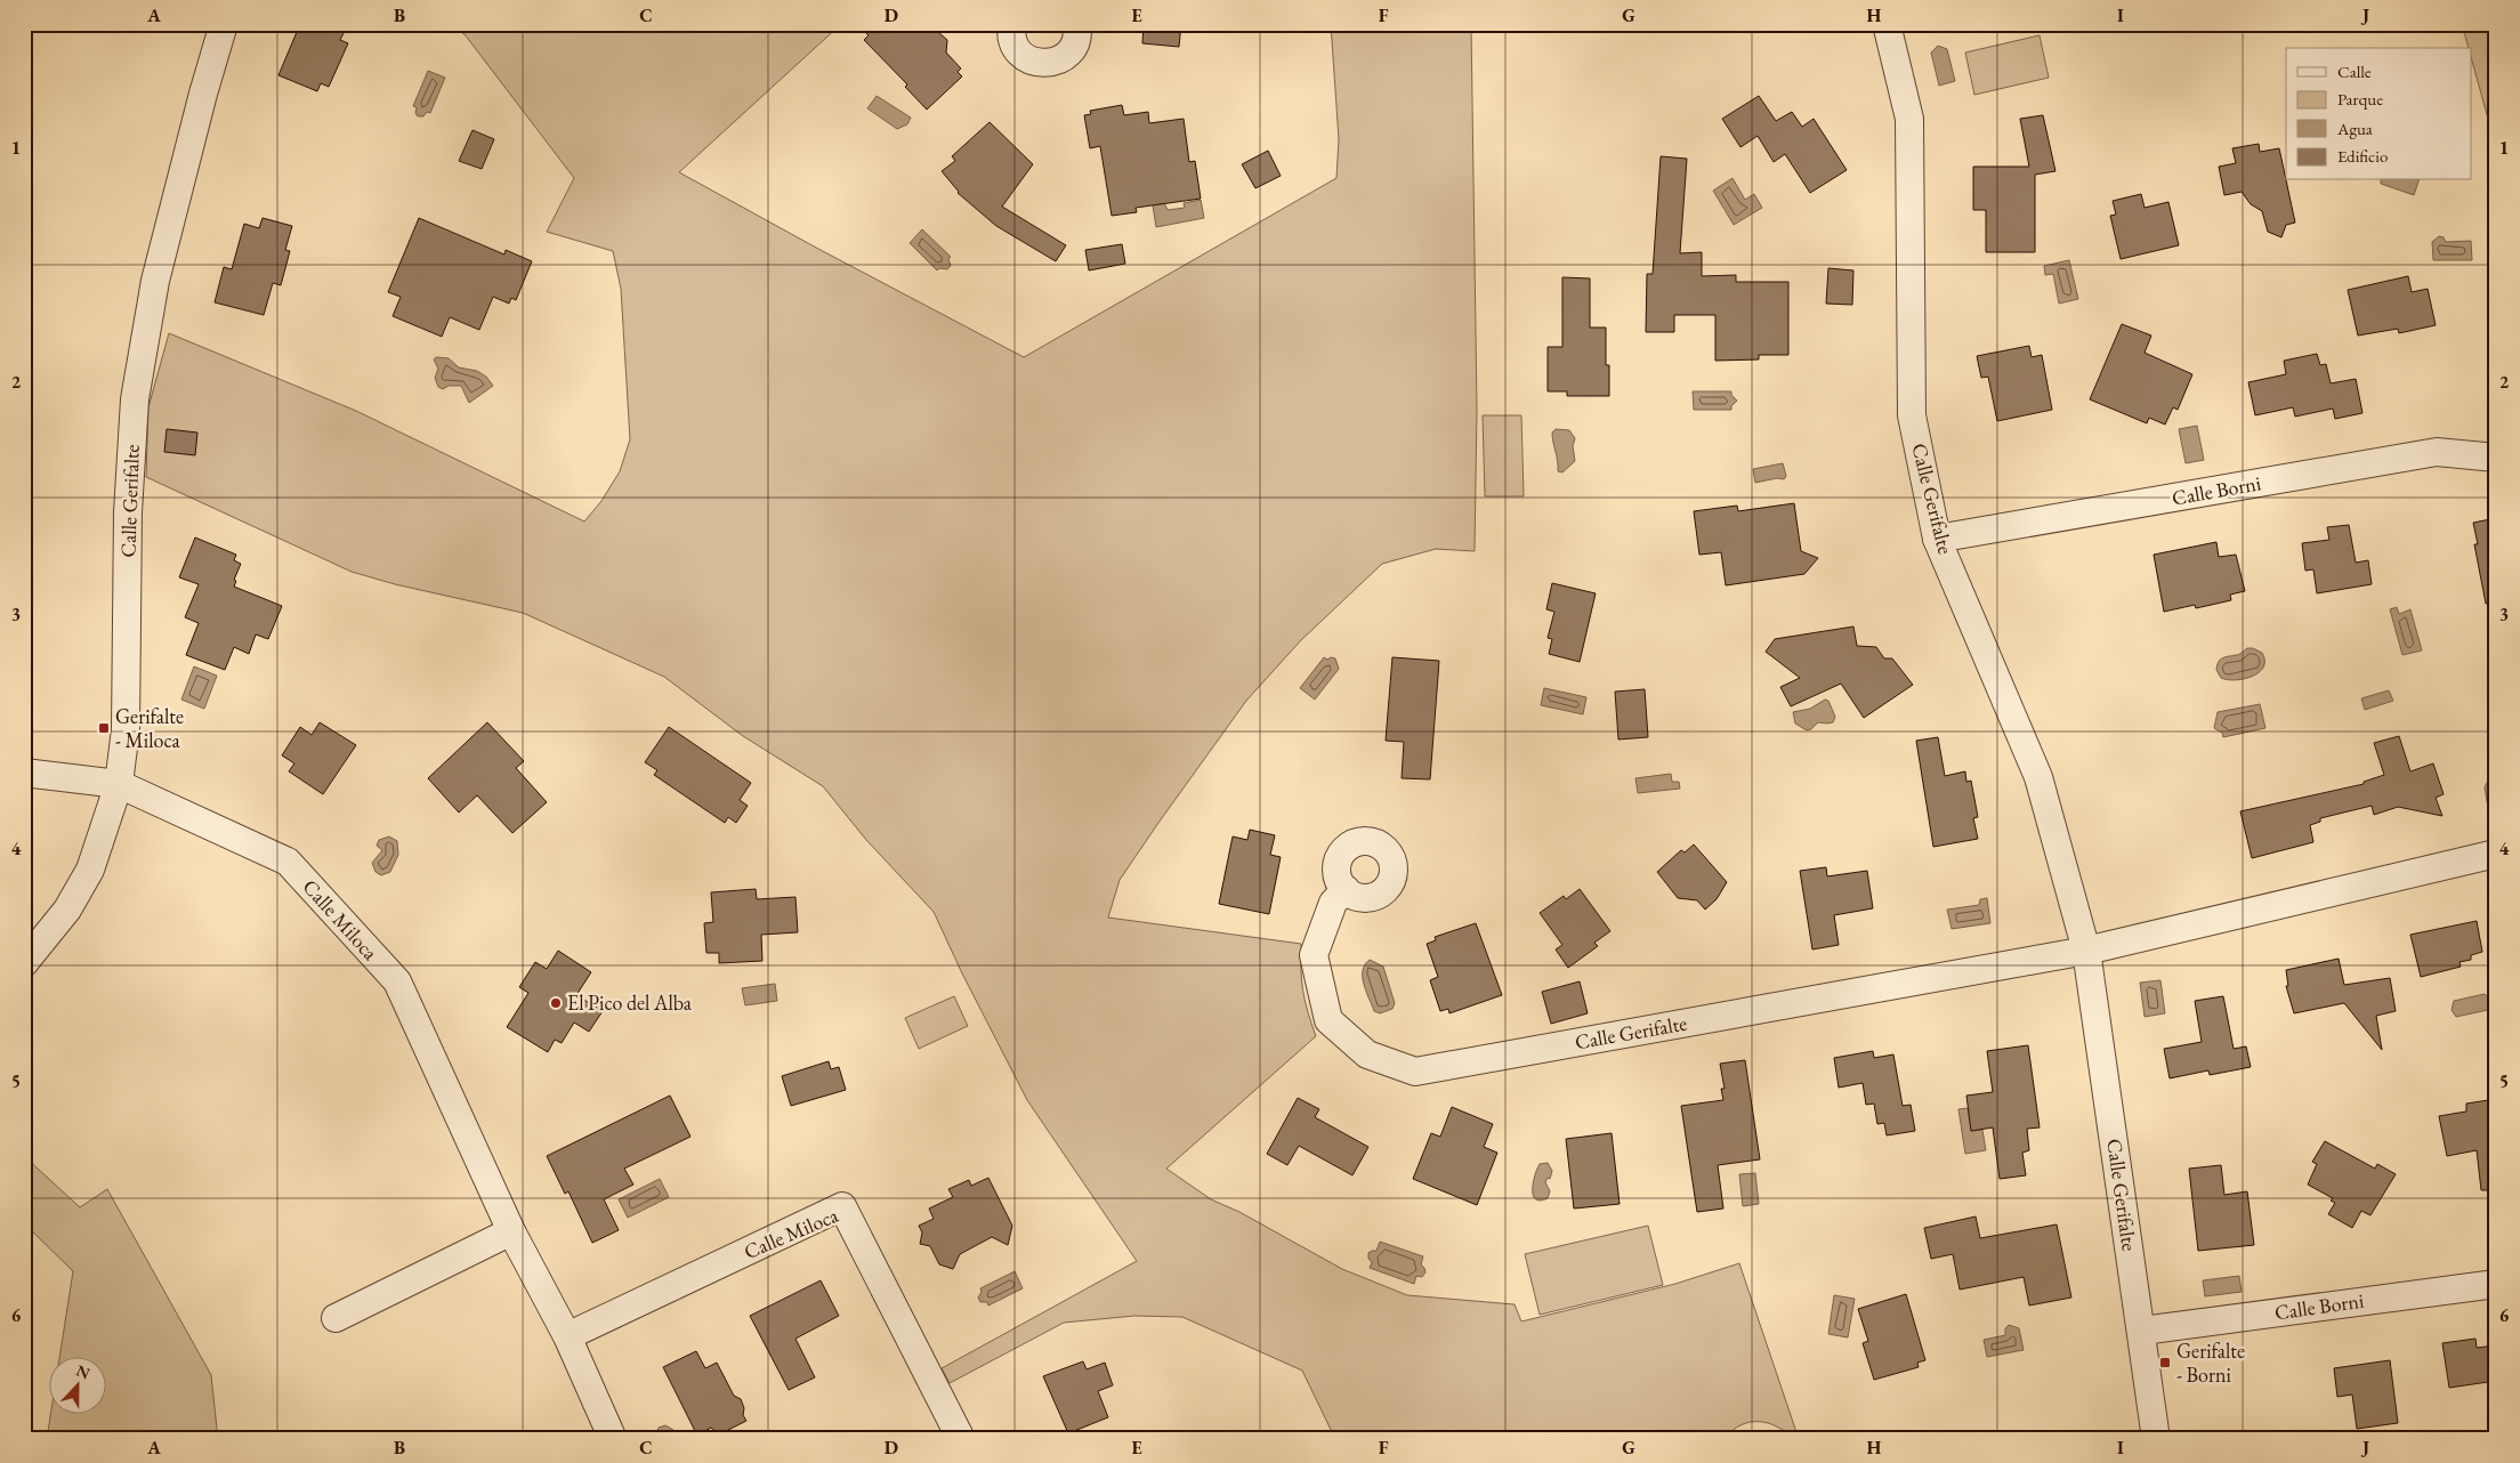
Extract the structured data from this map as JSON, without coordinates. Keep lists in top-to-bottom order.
{
  "streets": {
    "street": ["Calle Borni", "Calle Gerifalte", "Calle Miloca"]
  },
  "crossings": [
    ["Calle Borni", "Calle Gerifalte"],
    ["Calle Gerifalte", "Calle Miloca"]
  ],
  "places": {
    "transit": ["Gerifalte - Miloca", "Gerifalte - Borni"],
    "other": ["El Pico del Alba"]
  },
  "legend": [
    "Calle",
    "Parque",
    "Agua",
    "Edificio"
  ],
  "north": "top",
  "grid": {
    "columns": [
      "A",
      "B",
      "C",
      "D",
      "E",
      "F",
      "G",
      "H",
      "I",
      "J"
    ],
    "rows": [
      "1",
      "2",
      "3",
      "4",
      "5",
      "6"
    ]
  }
}
